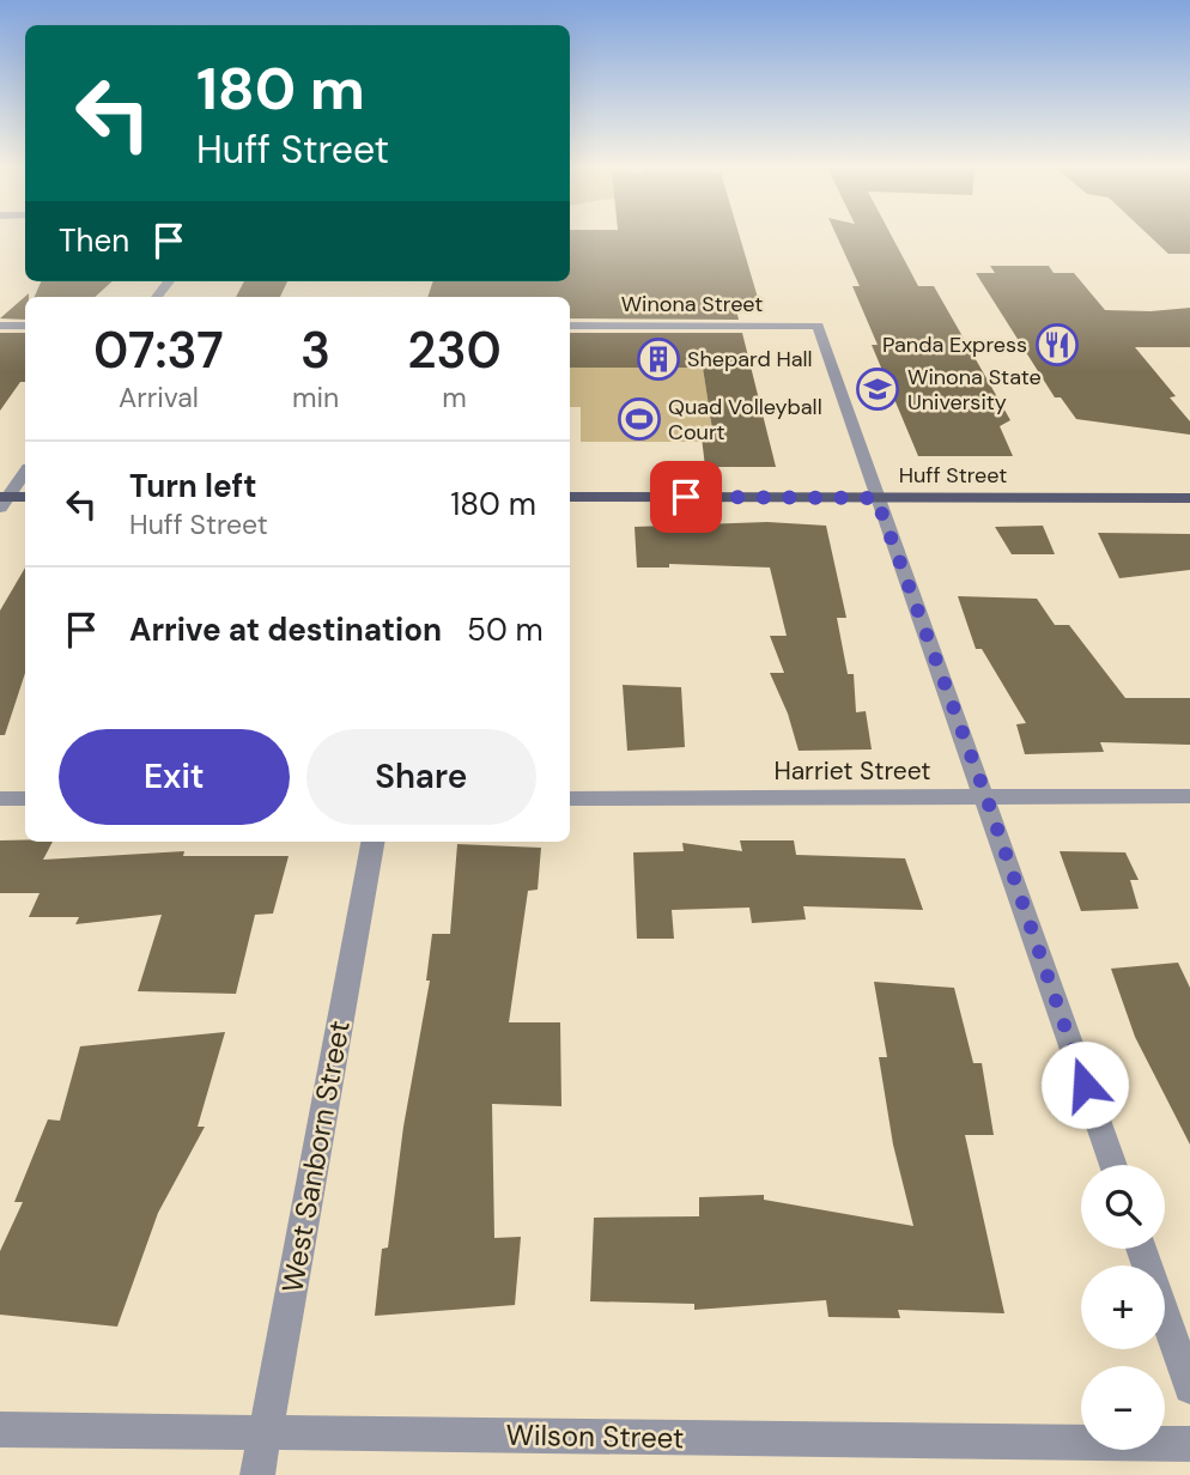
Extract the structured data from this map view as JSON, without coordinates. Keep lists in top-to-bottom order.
{
  "streets": {
    "main road": ["Huff Street"],
    "street": [
      "Winona Street",
      "Harriet Street",
      "West Sanborn Street",
      "Wilson Street"
    ]
  },
  "crossings": [
    ["Winona Street", "Huff Street"],
    ["West Sanborn Street", "Wilson Street"]
  ],
  "places": {
    "restaurant": ["Panda Express"],
    "building": ["Shepard Hall"],
    "school or university": ["Winona State University"],
    "sports": ["Quad Volleyball Court"]
  },
  "page": {
    "turn": ["180 m", "Huff Street"],
    "then": "Then",
    "eta": [
      "07:37",
      "Arrival",
      "3",
      "min",
      "230",
      "m"
    ],
    "list": [
      {
        "name": "Turn left",
        "note": "Huff Street",
        "value": "180 m"
      },
      {
        "name": "Arrive at destination",
        "value": "50 m"
      }
    ],
    "buttons": ["Exit", "Share"],
    "map_buttons": ["+", "−"]
  }
}
